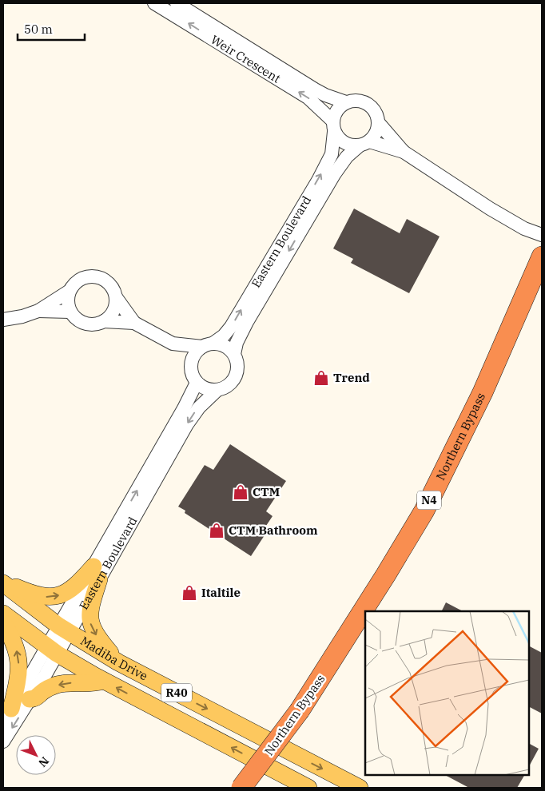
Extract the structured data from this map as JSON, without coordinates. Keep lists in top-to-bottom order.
{
  "streets": {
    "highway": ["Northern Bypass", "N4"],
    "main road": ["Madiba Drive", "R40"],
    "street": ["Weir Crescent", "Eastern Boulevard"]
  },
  "crossings": [
    ["Weir Crescent", "Eastern Boulevard"],
    ["Eastern Boulevard", "Madiba Drive"]
  ],
  "places": {
    "shop": [
      "Trend",
      "CTM",
      "CTM Bathroom",
      "Italtile"
    ]
  },
  "scale_bar": "50 m",
  "north": "bottom right"
}
